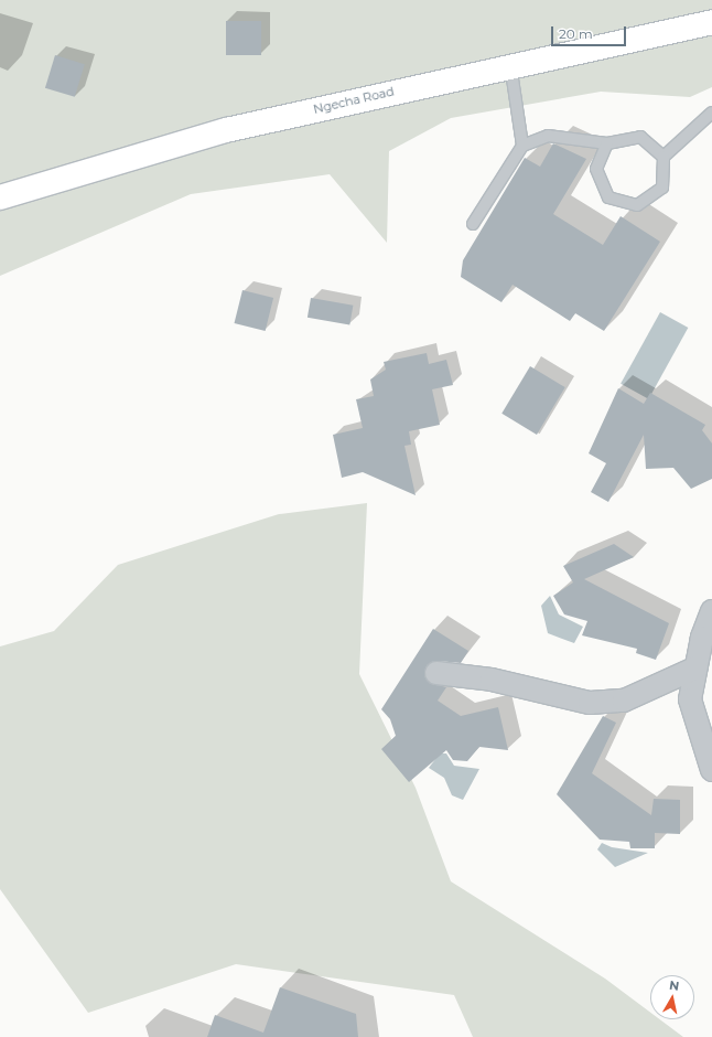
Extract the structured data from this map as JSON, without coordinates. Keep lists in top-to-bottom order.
{
  "streets": {
    "main road": ["Ngecha Road"]
  },
  "scale_bar": "20 m",
  "north": "top"
}
